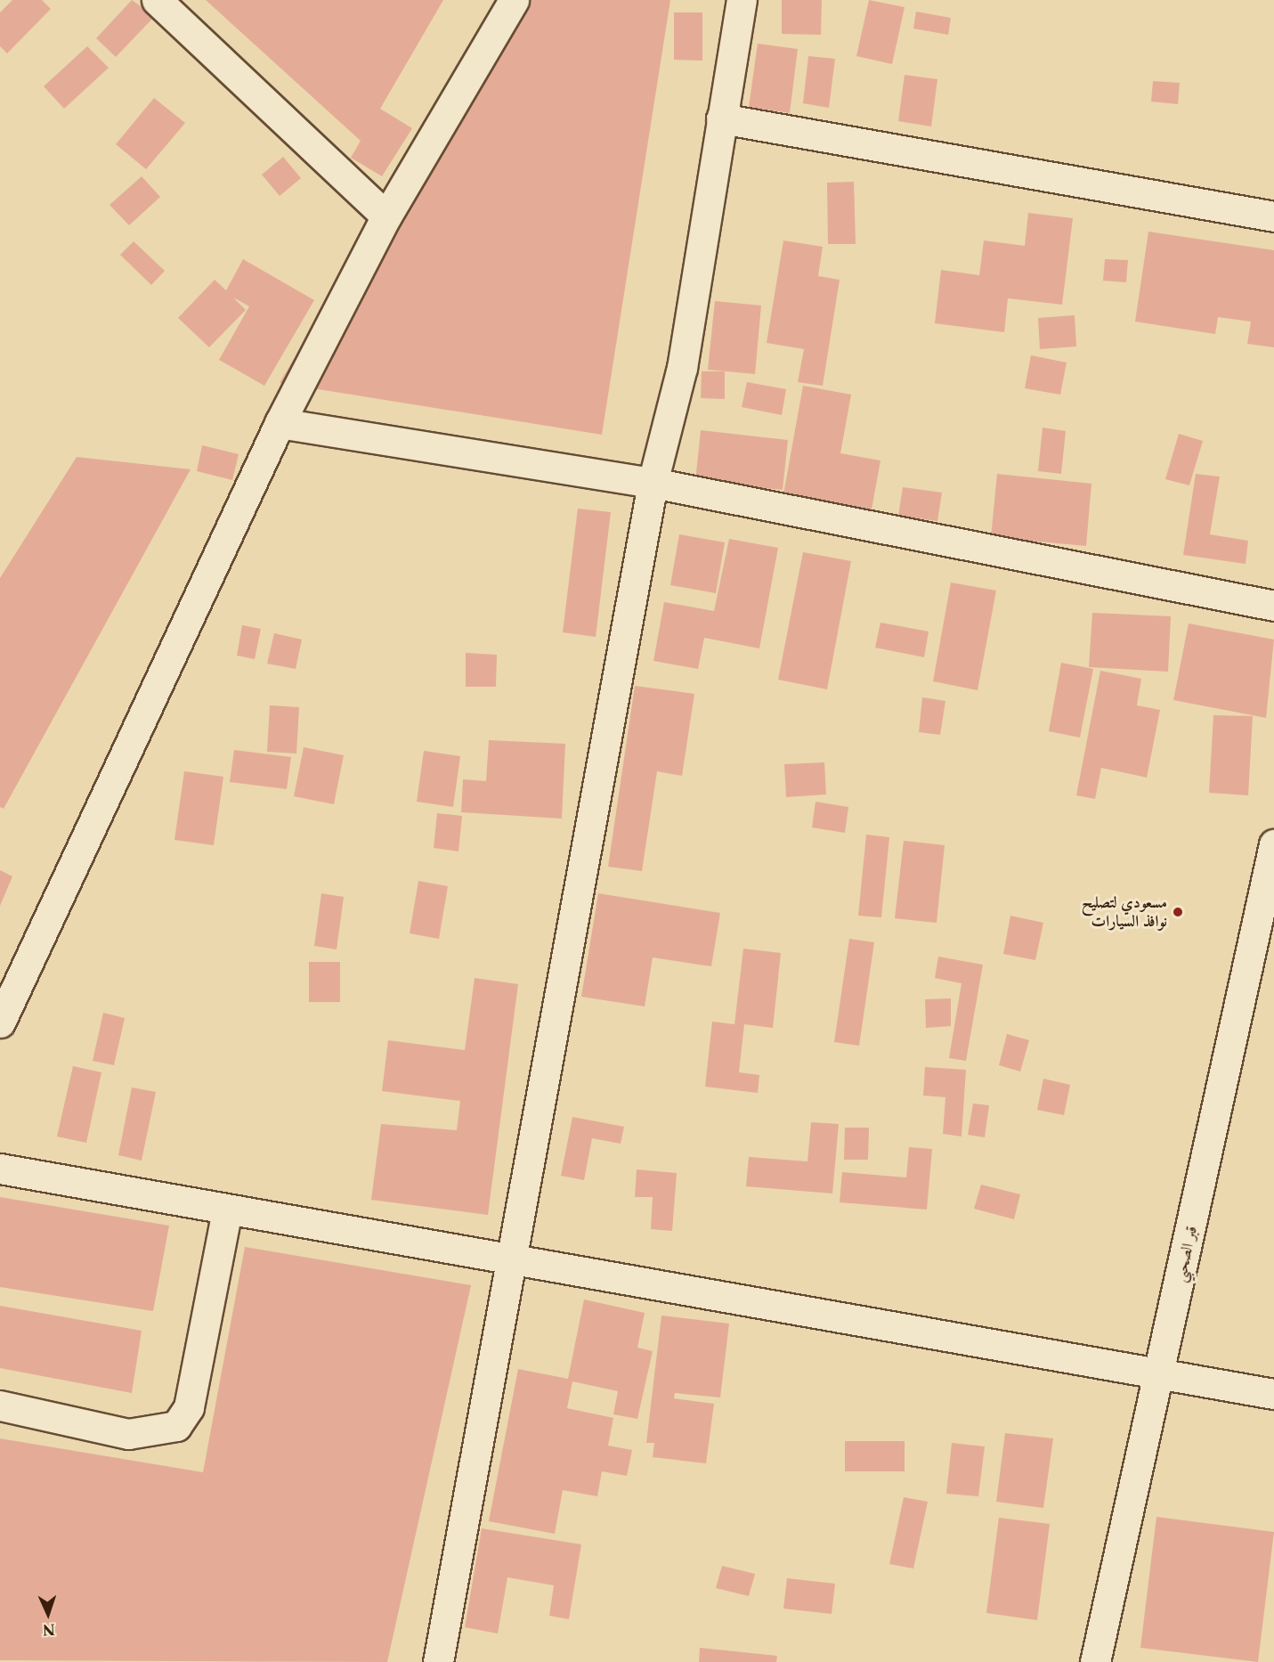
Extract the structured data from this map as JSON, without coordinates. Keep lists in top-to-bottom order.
{
  "streets": {
    "street": ["قبر الصحبي"]
  },
  "places": ["مسعودي لتصليح نوافذ السيارات"],
  "north": "bottom"
}
